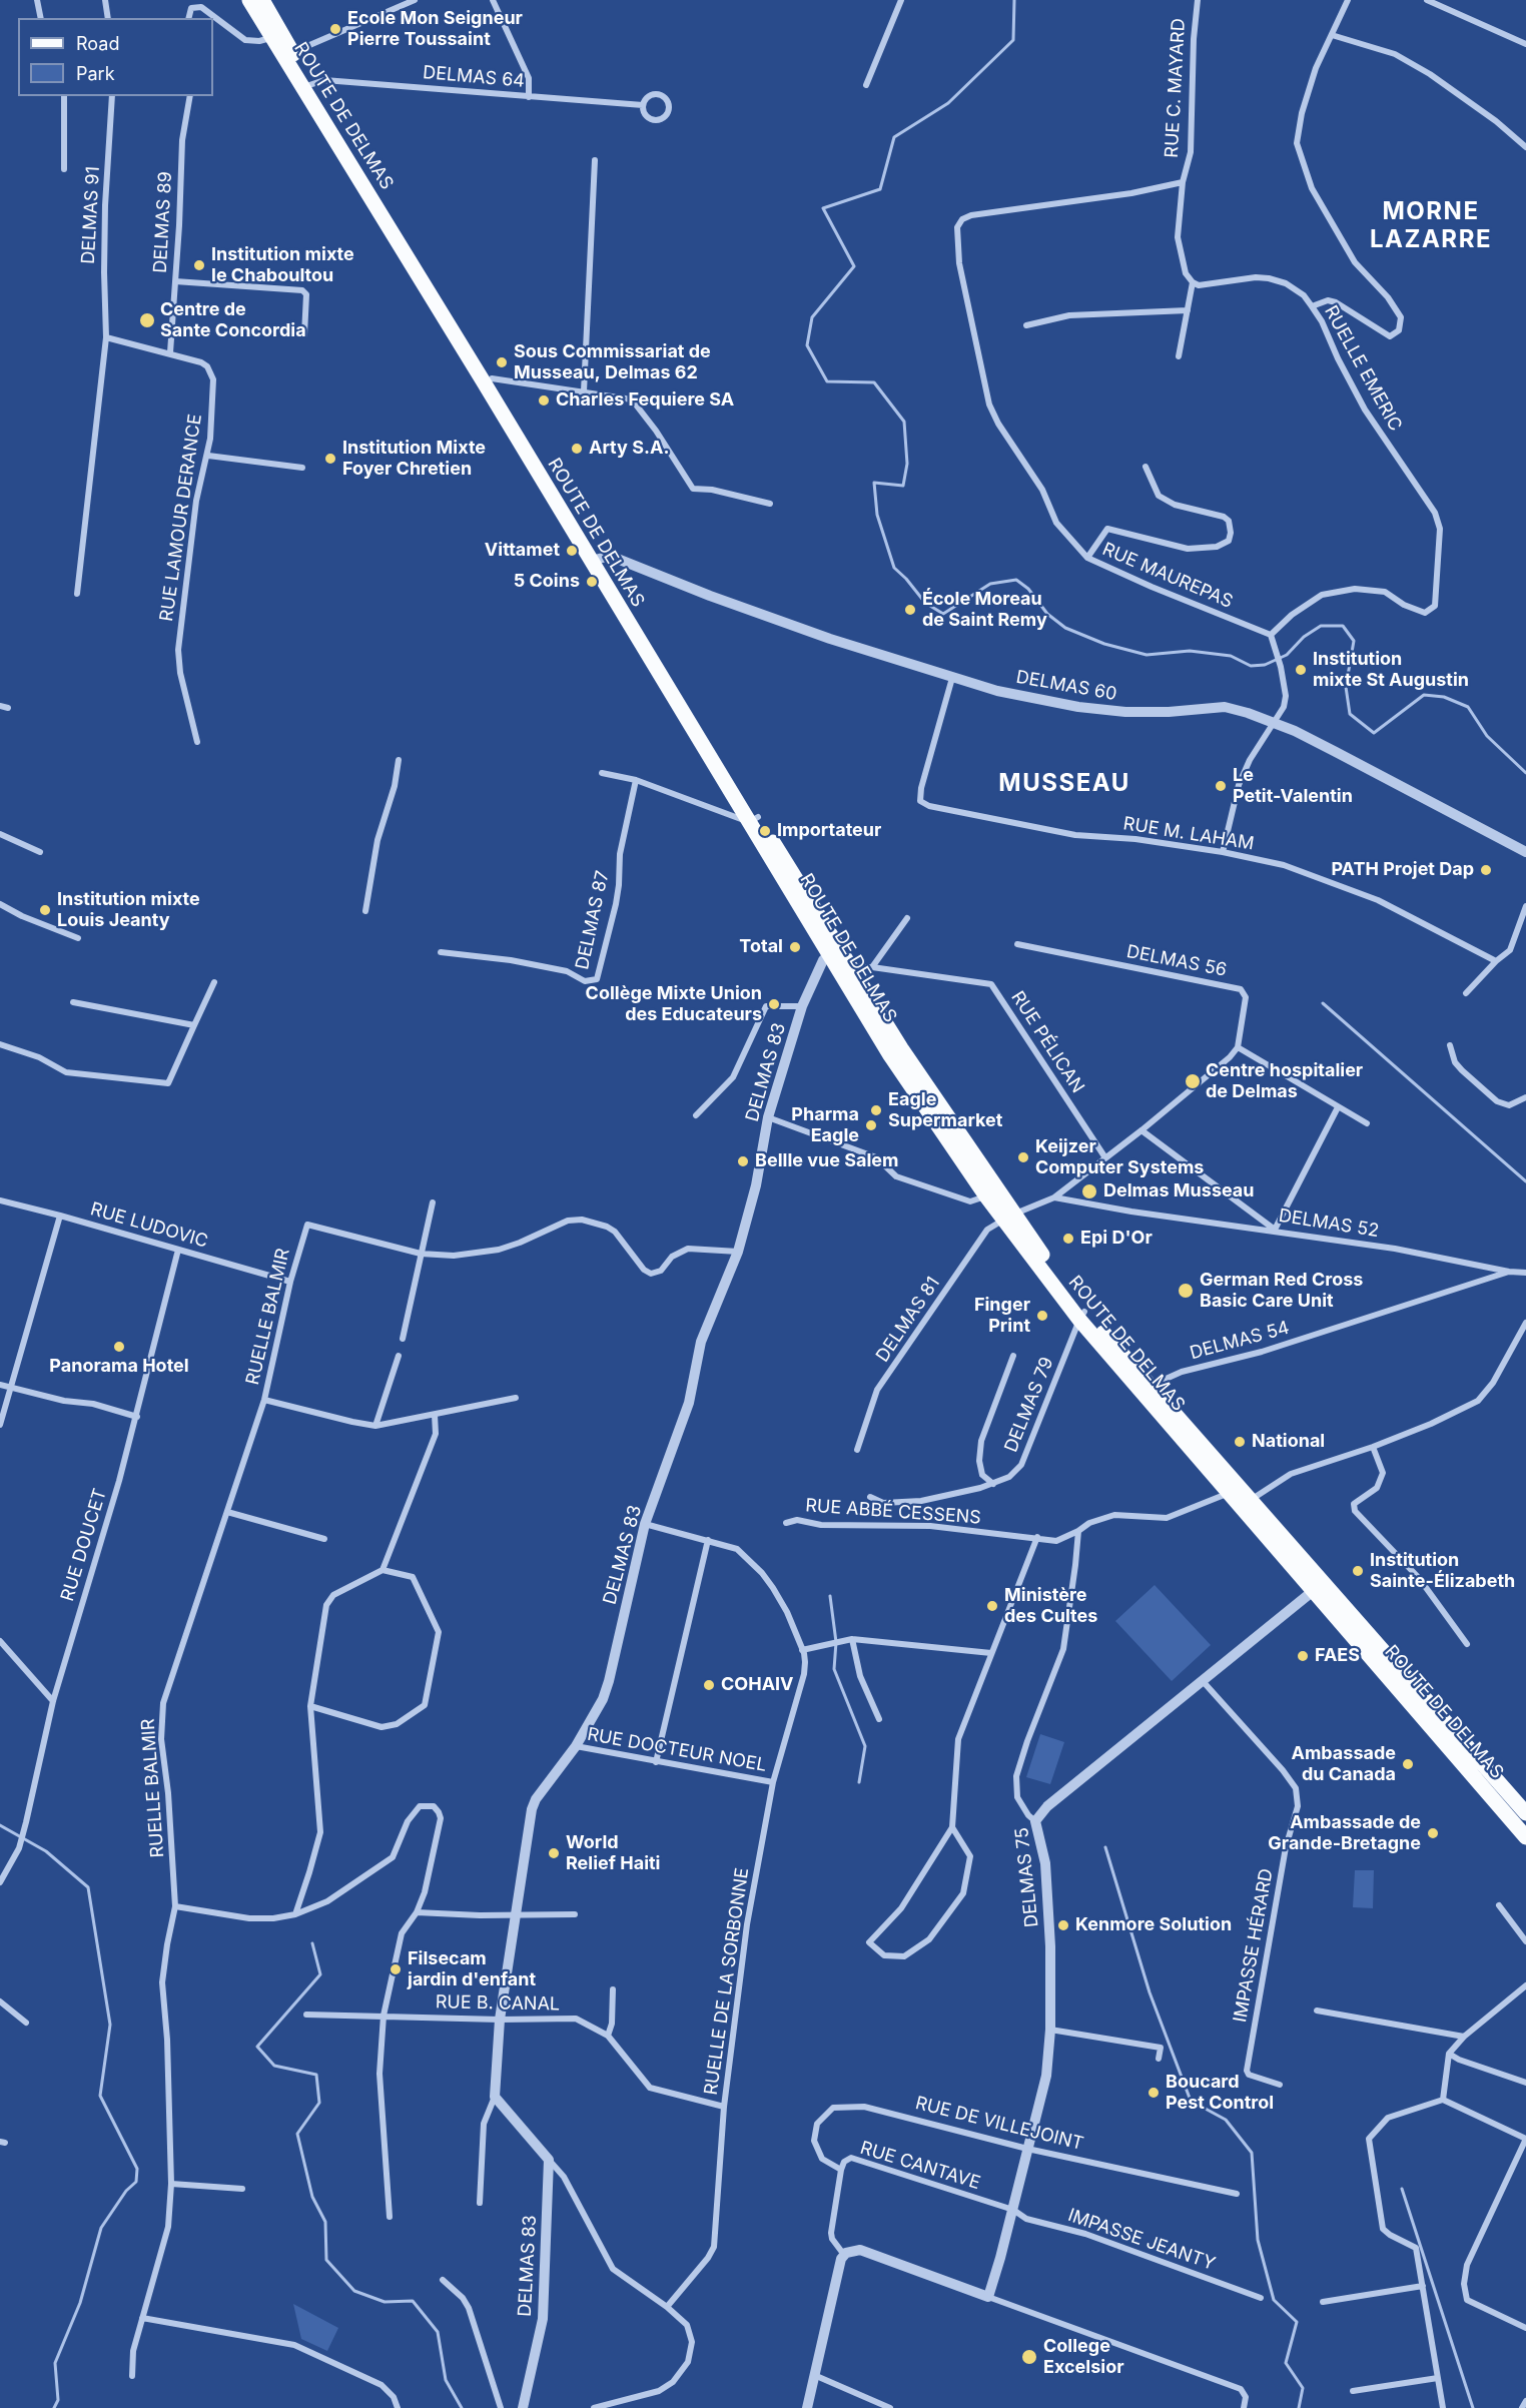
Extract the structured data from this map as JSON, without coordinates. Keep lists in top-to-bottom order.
{
  "streets": {
    "main road": ["ROUTE DE DELMAS"],
    "street": [
      "DELMAS 64",
      "RUE C. MAYARD",
      "DELMAS 91",
      "DELMAS 89",
      "RUELLE EMERIC",
      "RUE LAMOUR DERANCE",
      "RUE MAUREPAS",
      "DELMAS 60",
      "RUE M. LAHAM",
      "DELMAS 87",
      "DELMAS 56",
      "RUE PÉLICAN",
      "DELMAS 83",
      "DELMAS 52",
      "RUE LUDOVIC",
      "RUELLE BALMIR",
      "DELMAS 81",
      "DELMAS 54",
      "DELMAS 79",
      "RUE ABBÉ CESSENS",
      "RUE DOUCET",
      "RUE DOCTEUR NOEL",
      "DELMAS 75",
      "IMPASSE HÉRARD",
      "RUELLE DE LA SORBONNE",
      "RUE B. CANAL",
      "RUE DE VILLEJOINT",
      "RUE CANTAVE",
      "IMPASSE JEANTY"
    ]
  },
  "crossings": [
    ["DELMAS 64", "ROUTE DE DELMAS"],
    ["RUE C. MAYARD", "RUE MAUREPAS"],
    ["ROUTE DE DELMAS", "DELMAS 60"],
    ["ROUTE DE DELMAS", "RUE PÉLICAN"],
    ["ROUTE DE DELMAS", "DELMAS 83"],
    ["ROUTE DE DELMAS", "DELMAS 81"],
    ["ROUTE DE DELMAS", "DELMAS 54"],
    ["ROUTE DE DELMAS", "DELMAS 79"],
    ["ROUTE DE DELMAS", "RUE ABBÉ CESSENS"],
    ["ROUTE DE DELMAS", "DELMAS 75"],
    ["DELMAS 91", "RUE LAMOUR DERANCE"],
    ["DELMAS 89", "RUE LAMOUR DERANCE"],
    ["RUELLE EMERIC", "RUE MAUREPAS"],
    ["DELMAS 60", "RUE M. LAHAM"],
    ["DELMAS 83", "RUE DOCTEUR NOEL"],
    ["DELMAS 83", "RUE B. CANAL"],
    ["DELMAS 52", "DELMAS 54"],
    ["RUE LUDOVIC", "RUELLE BALMIR"],
    ["RUE LUDOVIC", "RUE DOUCET"],
    ["RUE DOCTEUR NOEL", "RUELLE DE LA SORBONNE"],
    ["DELMAS 75", "IMPASSE HÉRARD"],
    ["DELMAS 75", "RUE DE VILLEJOINT"],
    ["DELMAS 75", "RUE CANTAVE"],
    ["DELMAS 75", "IMPASSE JEANTY"],
    ["RUELLE DE LA SORBONNE", "RUE B. CANAL"],
    ["RUE DE VILLEJOINT", "RUE CANTAVE"],
    ["RUE CANTAVE", "IMPASSE JEANTY"]
  ],
  "districts": ["MORNE LAZARRE", "MUSSEAU"],
  "places": [
    "Ecole Mon Seigneur Pierre Toussaint",
    "Institution mixte le Chaboultou",
    "Centre de Sante Concordia",
    "Sous Commissariat de Musseau, Delmas 62",
    "Charles Fequiere SA",
    "Arty S.A.",
    "Institution Mixte Foyer Chretien",
    "Vittamet",
    "5 Coins",
    "École Moreau de Saint Remy",
    "Institution mixte St Augustin",
    "Le Petit-Valentin",
    "Importateur",
    "PATH Projet Dap",
    "Institution mixte Louis Jeanty",
    "Total",
    "Collège Mixte Union des Educateurs",
    "Centre hospitalier de Delmas",
    "Eagle Supermarket",
    "Pharma Eagle",
    "Keijzer Computer Systems",
    "Bellle vue Salem",
    "Delmas Musseau",
    "Epi D'Or",
    "German Red Cross Basic Care Unit",
    "Finger Print",
    "Panorama Hotel",
    "National",
    "Institution Sainte-Élizabeth",
    "Ministère des Cultes",
    "FAES",
    "COHAIV",
    "Ambassade du Canada",
    "Ambassade de Grande-Bretagne",
    "World Relief Haiti",
    "Kenmore Solution",
    "Filsecam jardin d'enfant",
    "Boucard Pest Control",
    "College Excelsior"
  ],
  "legend": ["Road", "Park"]
}
